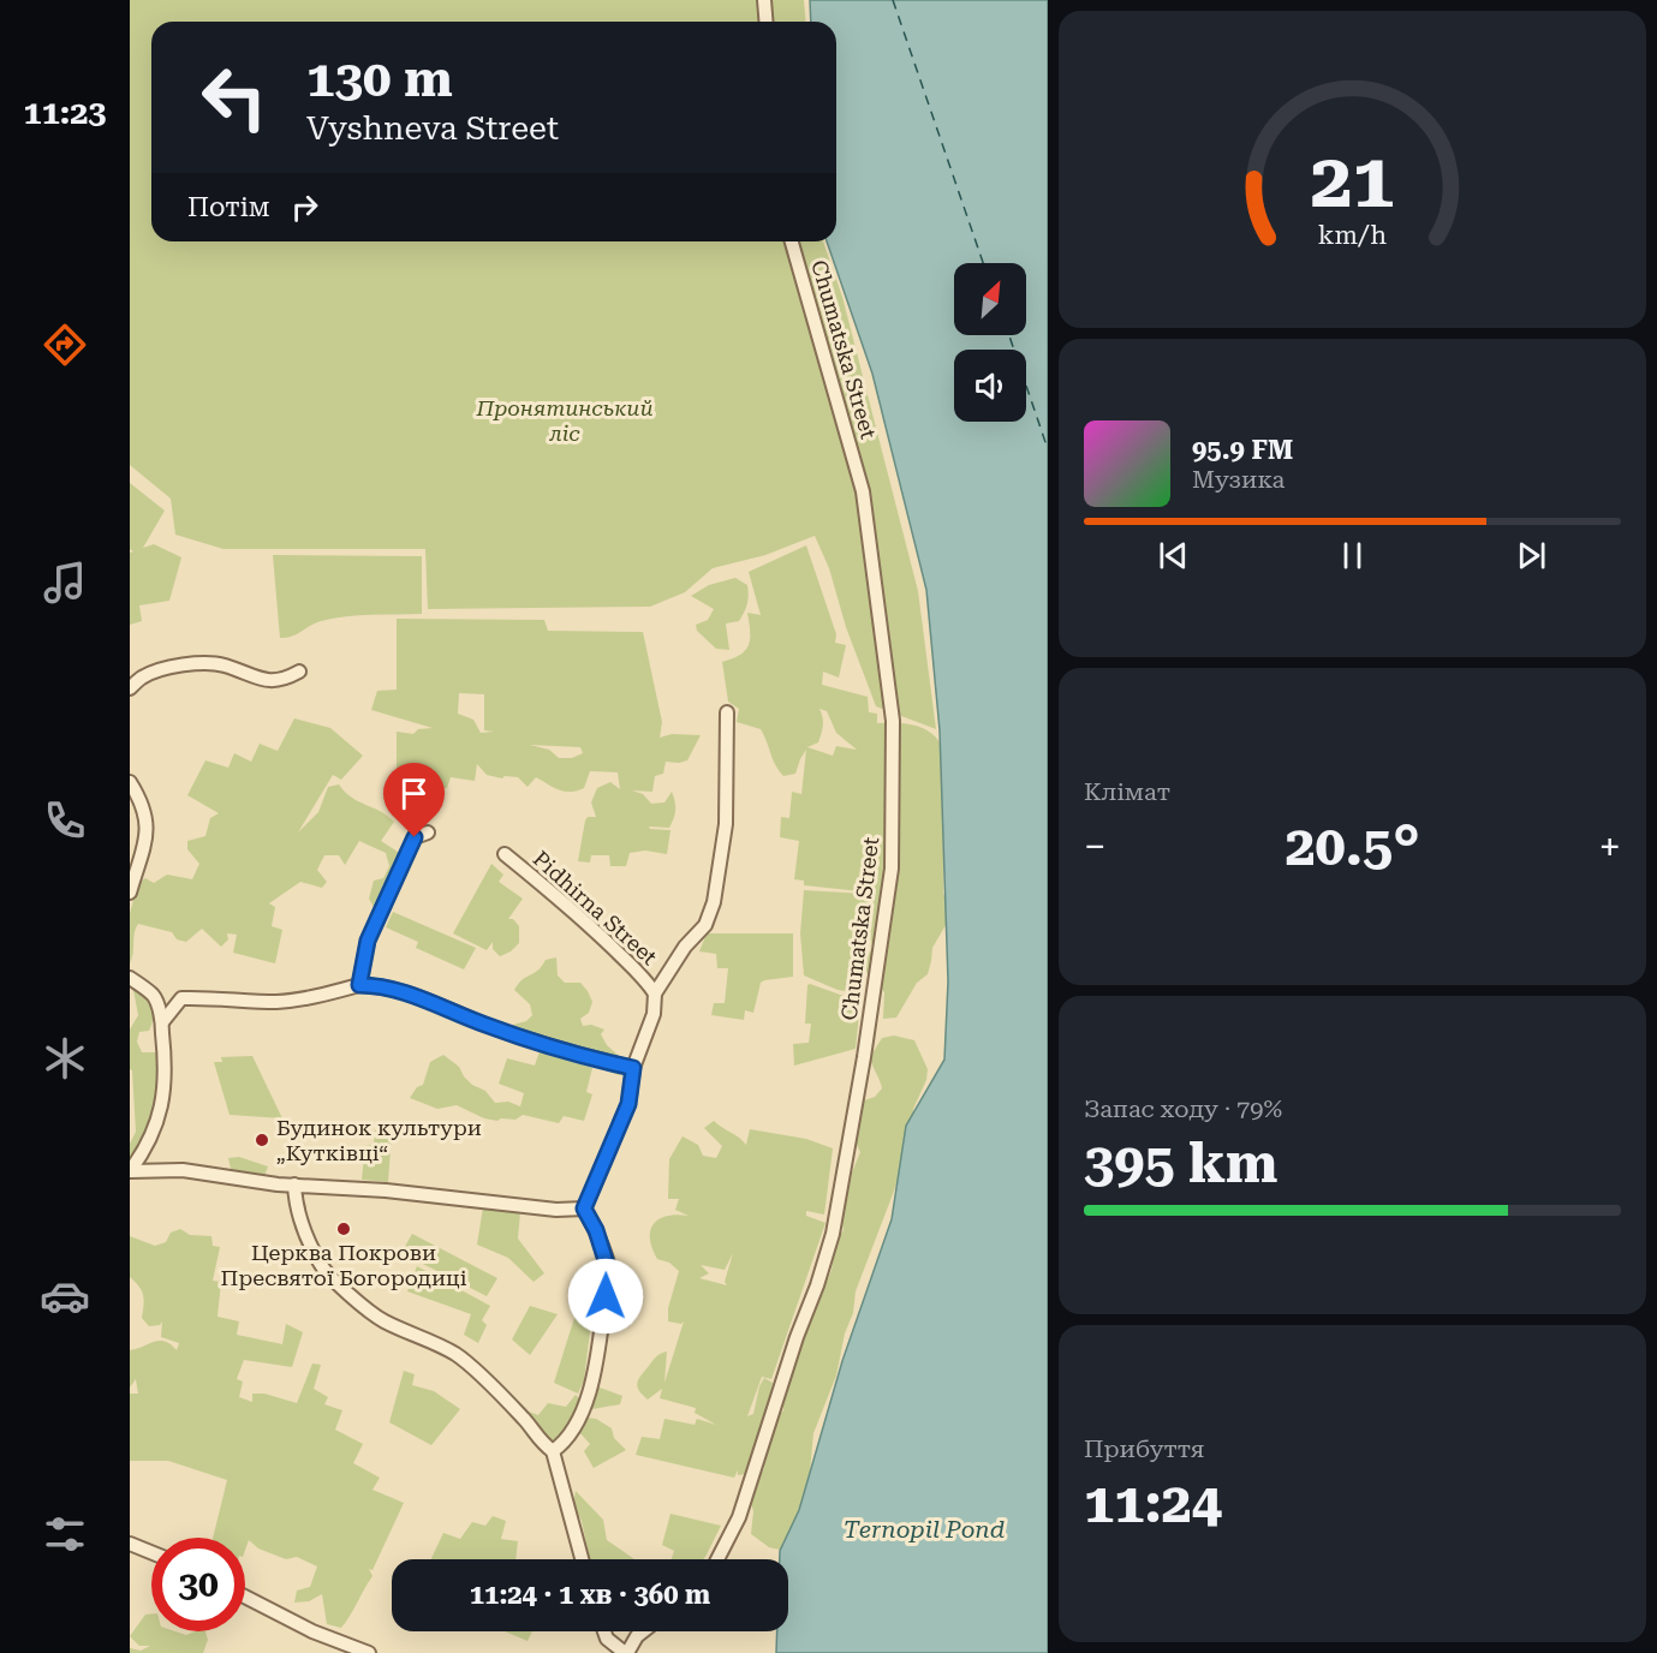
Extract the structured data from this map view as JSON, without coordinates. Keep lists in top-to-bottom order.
{
  "streets": {
    "street": ["Chumatska Street", "Pidhirna Street"]
  },
  "water": ["Ternopil Pond"],
  "parks": ["Пронятинський ліс"],
  "places": ["Будинок культури „Кутківці“", "Церква Покрови Пресвятої Богородиці"],
  "north": "top right",
  "page": {
    "tabs": "11:23",
    "turn": ["130 m", "Vyshneva Street"],
    "then": "Потім",
    "song": ["95.9 FM", "Музика"],
    "tile": [
      "Клімат",
      ["Запас ходу · 79%", "395 km"],
      ["Прибуття", "11:24"]
    ],
    "heat": ["−", "20.5°", "+"],
    "limit": "30",
    "trip": "11:24 · 1 хв · 360 m",
    "gauge": ["21", "km/h"]
  }
}
